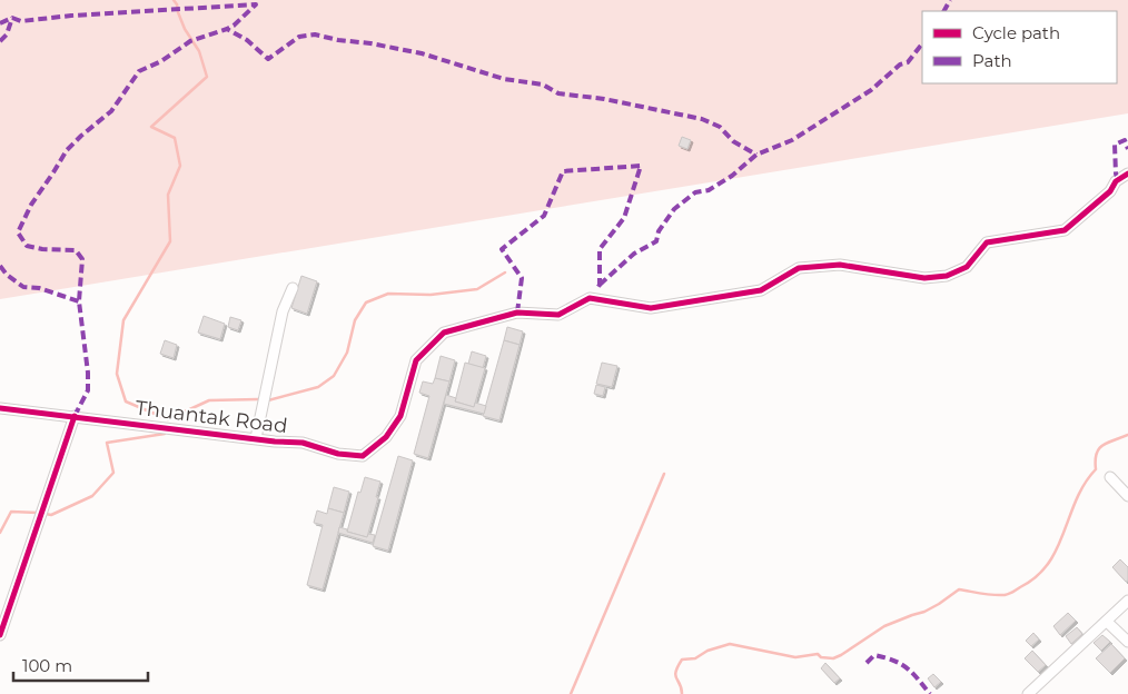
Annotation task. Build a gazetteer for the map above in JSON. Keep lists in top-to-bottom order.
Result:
{
  "streets": {
    "street": ["Thuantak Road"]
  },
  "legend": ["Cycle path", "Path"],
  "scale_bar": "100 m"
}
